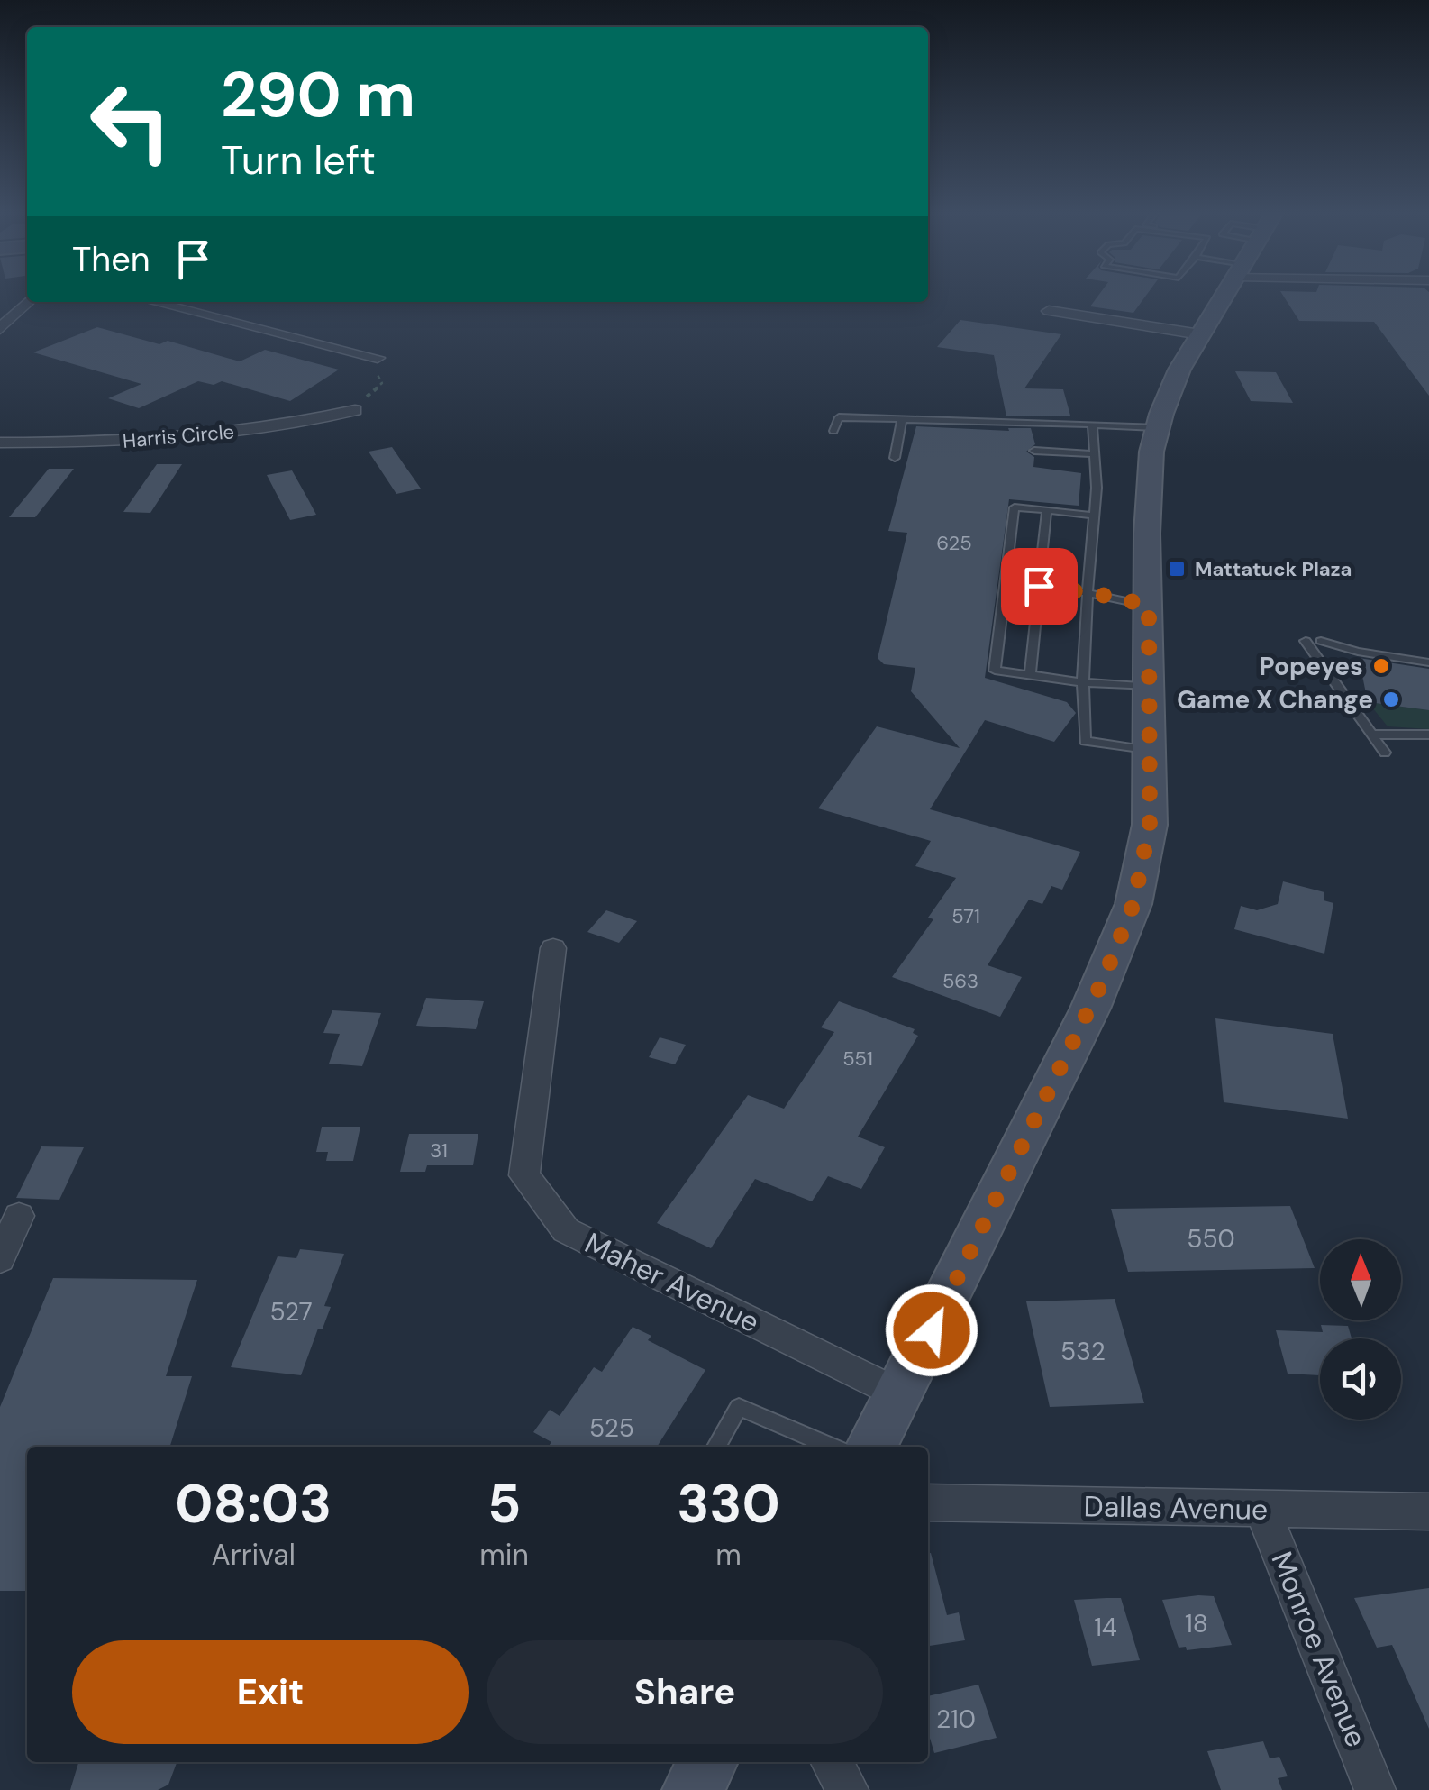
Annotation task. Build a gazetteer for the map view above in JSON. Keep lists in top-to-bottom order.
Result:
{
  "streets": {
    "street": [
      "Harris Circle",
      "Maher Avenue",
      "Dallas Avenue",
      "Monroe Avenue"
    ]
  },
  "crossings": [
    ["Dallas Avenue", "Monroe Avenue"]
  ],
  "places": {
    "transit": ["Mattatuck Plaza"],
    "other": ["Popeyes", "Game X Change"]
  },
  "house_numbers": [
    "625",
    "571",
    "563",
    "551",
    "31",
    "550",
    "527",
    "532",
    "525",
    "18",
    "14",
    "210"
  ],
  "north": "top",
  "page": {
    "turn": ["290 m", "Turn left"],
    "then": "Then",
    "eta": [
      "08:03",
      "Arrival",
      "5",
      "min",
      "330",
      "m"
    ],
    "buttons": ["Exit", "Share"]
  }
}
